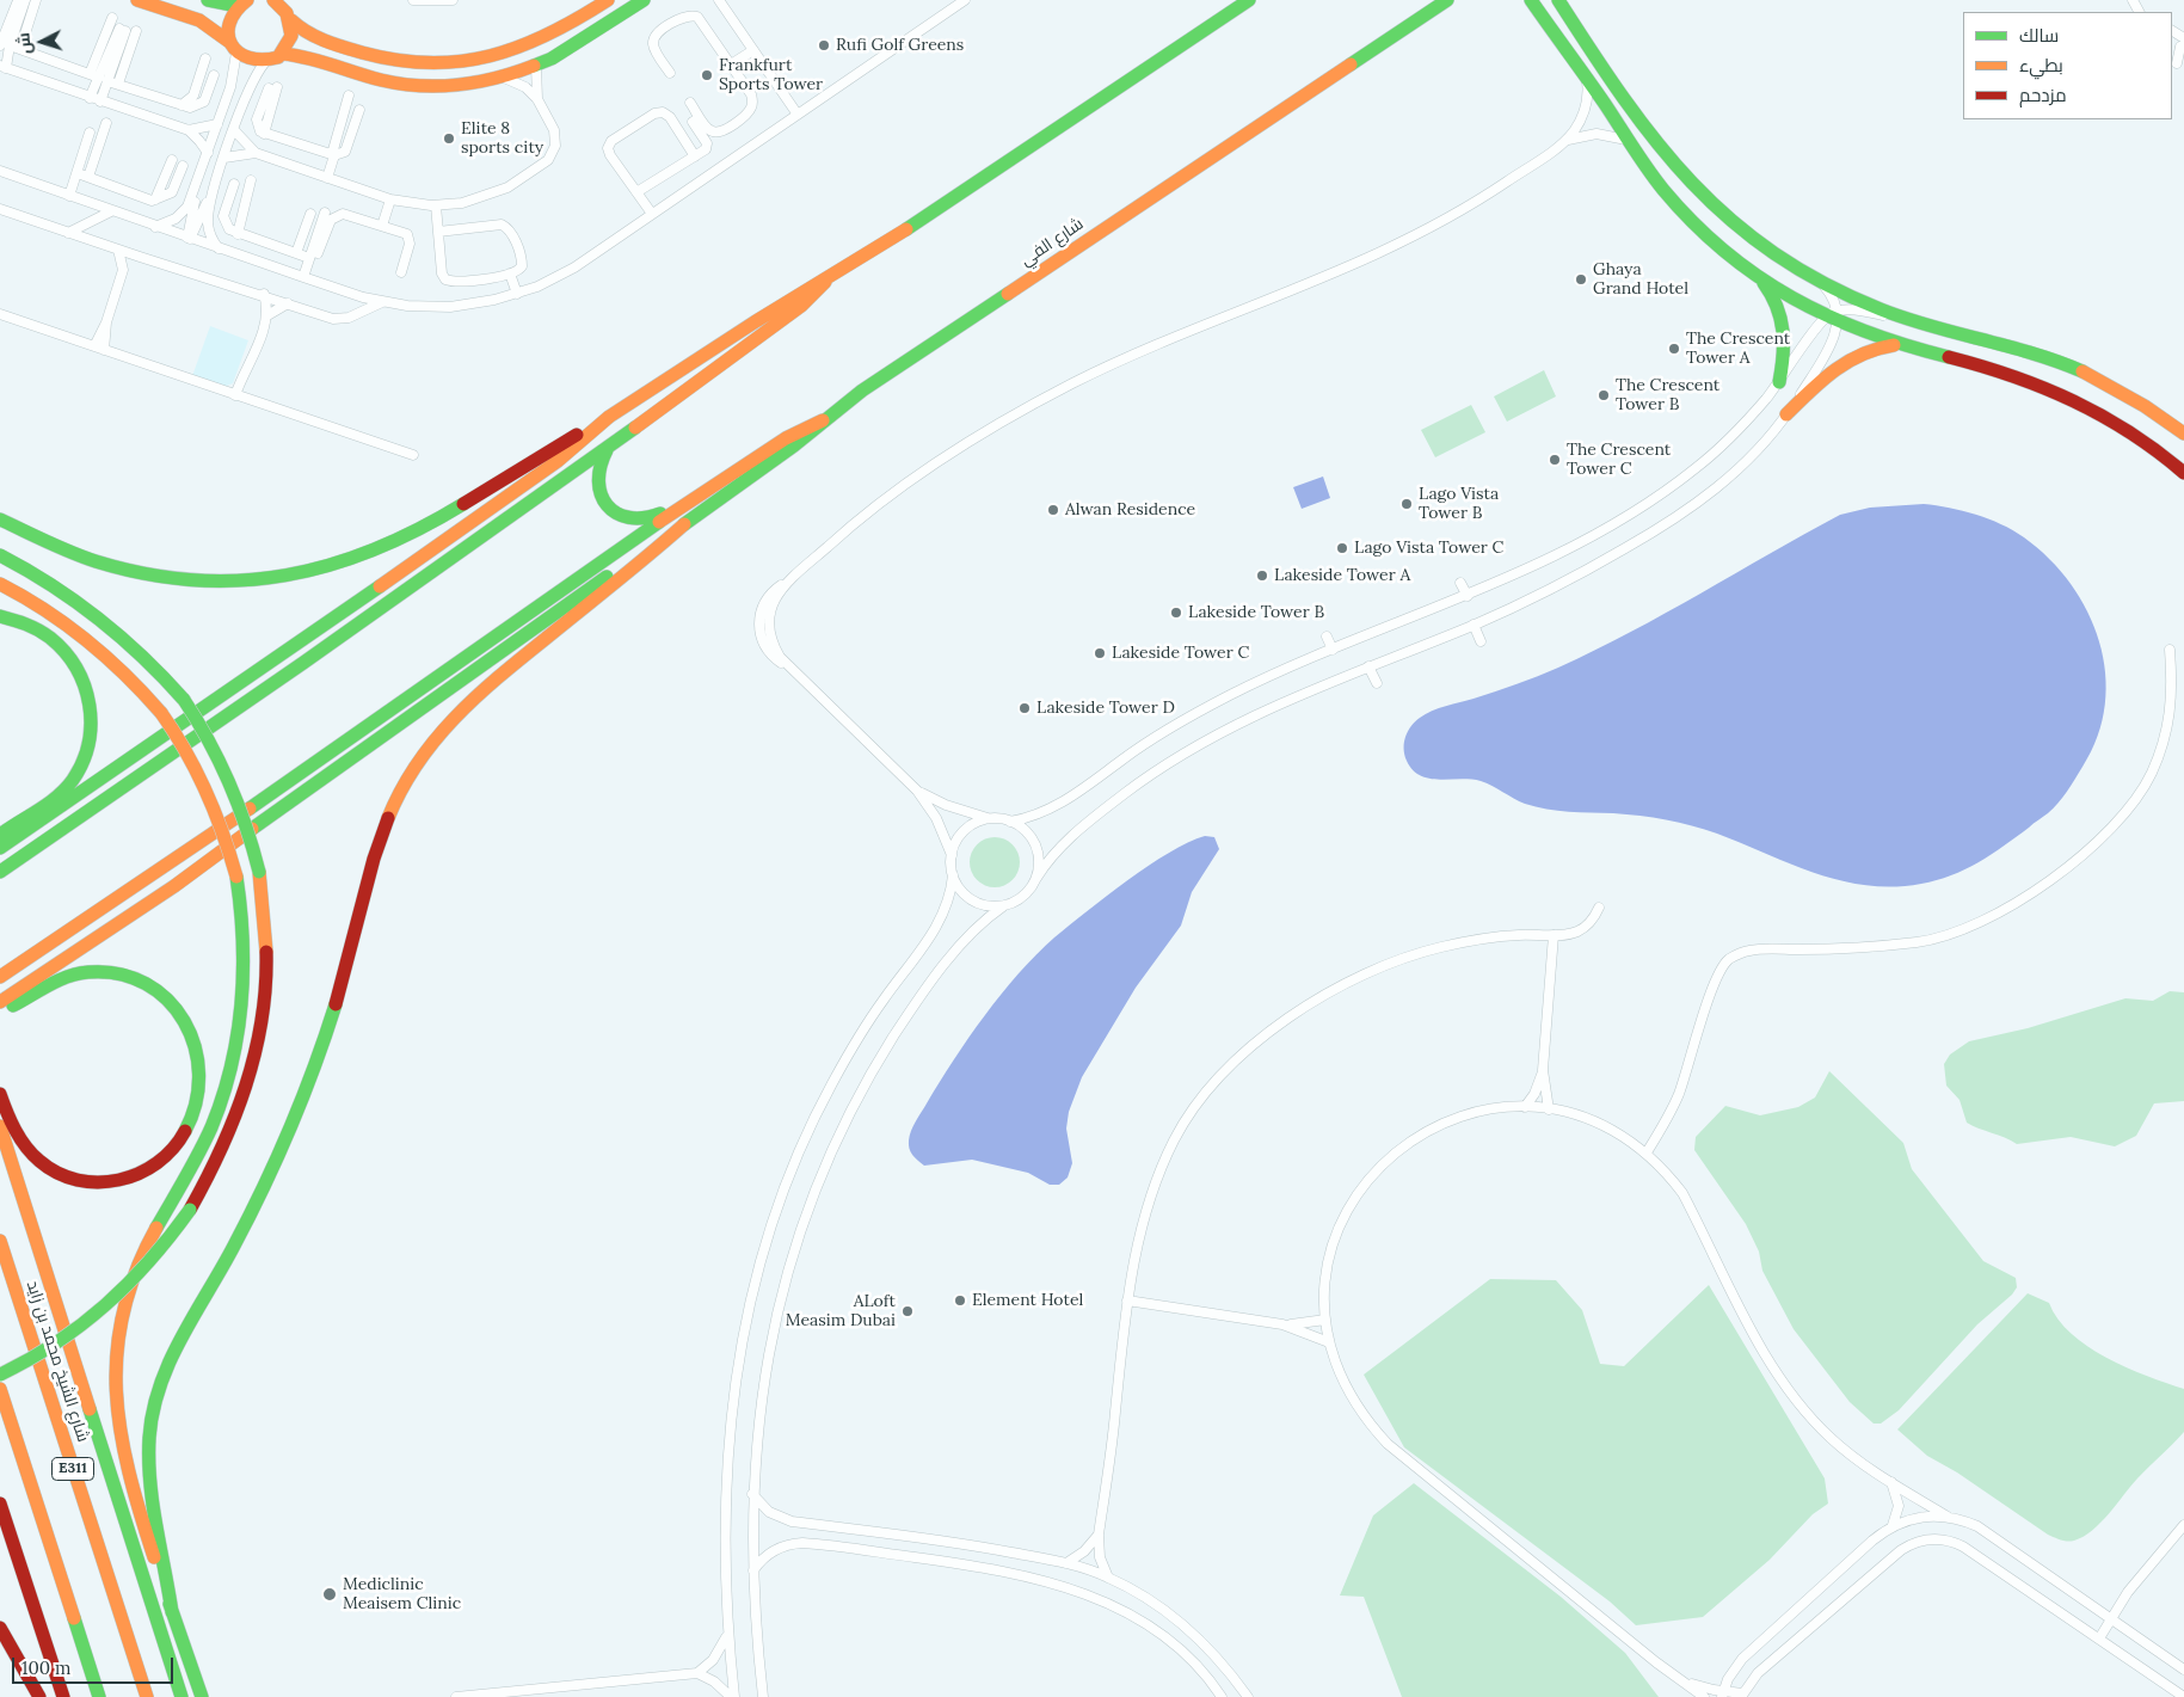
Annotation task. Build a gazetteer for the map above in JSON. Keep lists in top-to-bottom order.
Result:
{
  "streets": {
    "main road": ["شارع الفي", "شارع الشيخ محمد بن زايد", "E311"]
  },
  "places": [
    "Rufi Golf Greens",
    "Frankfurt Sports Tower",
    "Elite 8 sports city",
    "Ghaya Grand Hotel",
    "The Crescent Tower A",
    "The Crescent Tower B",
    "The Crescent Tower C",
    "Lago Vista Tower B",
    "Alwan Residence",
    "Lago Vista Tower C",
    "Lakeside Tower A",
    "Lakeside Tower B",
    "Lakeside Tower C",
    "Lakeside Tower D",
    "Element Hotel",
    "ALoft Measim Dubai",
    "Mediclinic Meaisem Clinic"
  ],
  "legend": ["سالك", "بطيء", "مزدحم"],
  "scale_bar": "100 m",
  "north": "left"
}
